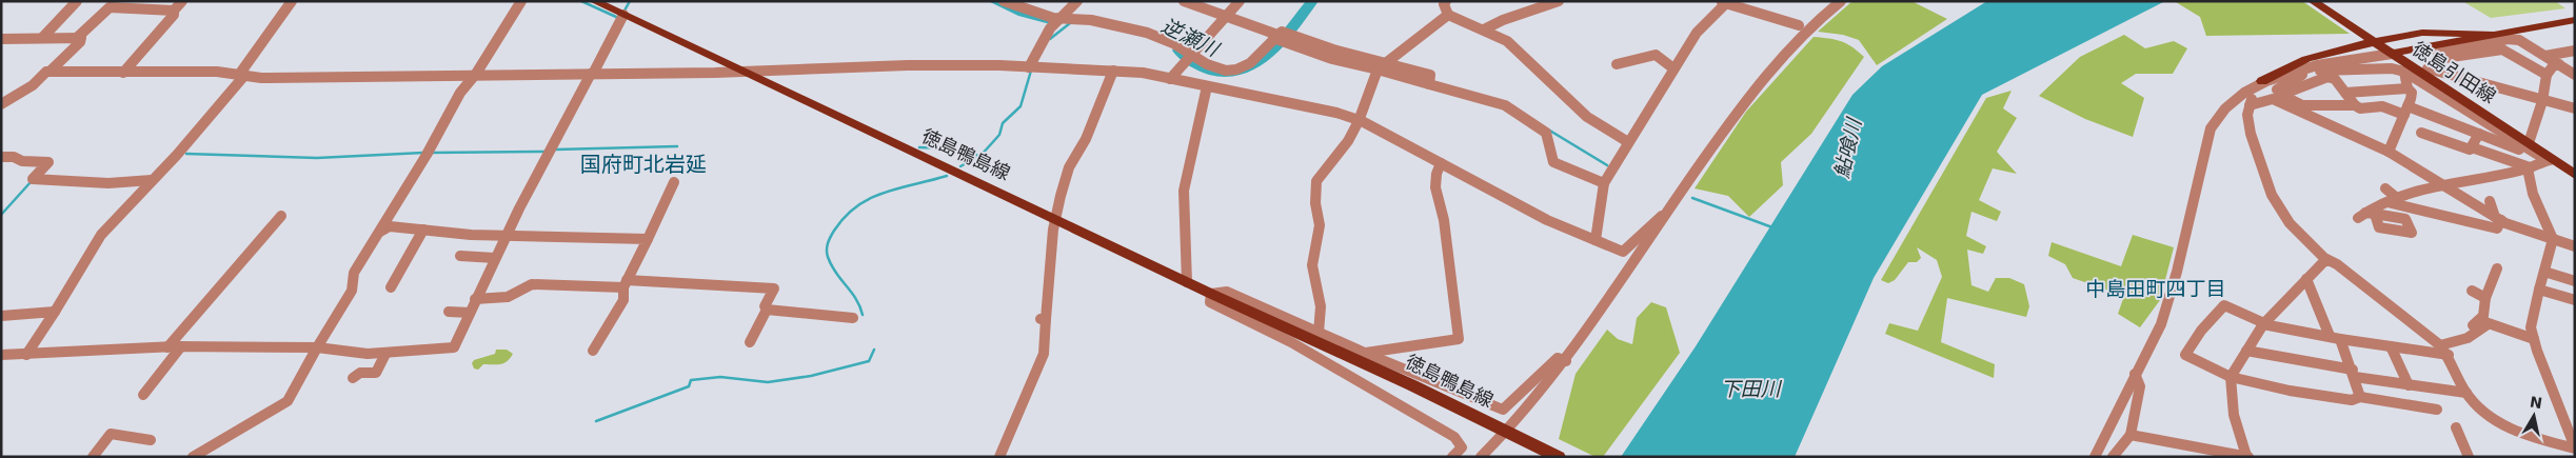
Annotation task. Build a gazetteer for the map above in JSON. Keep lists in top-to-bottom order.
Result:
{
  "streets": {
    "main road": ["徳島引田線", "徳島鴨島線"]
  },
  "districts": ["国府町北岩延", "中島田町四丁目"],
  "water": ["逆瀬川", "鮎喰川", "下田川"],
  "north": "top"
}
